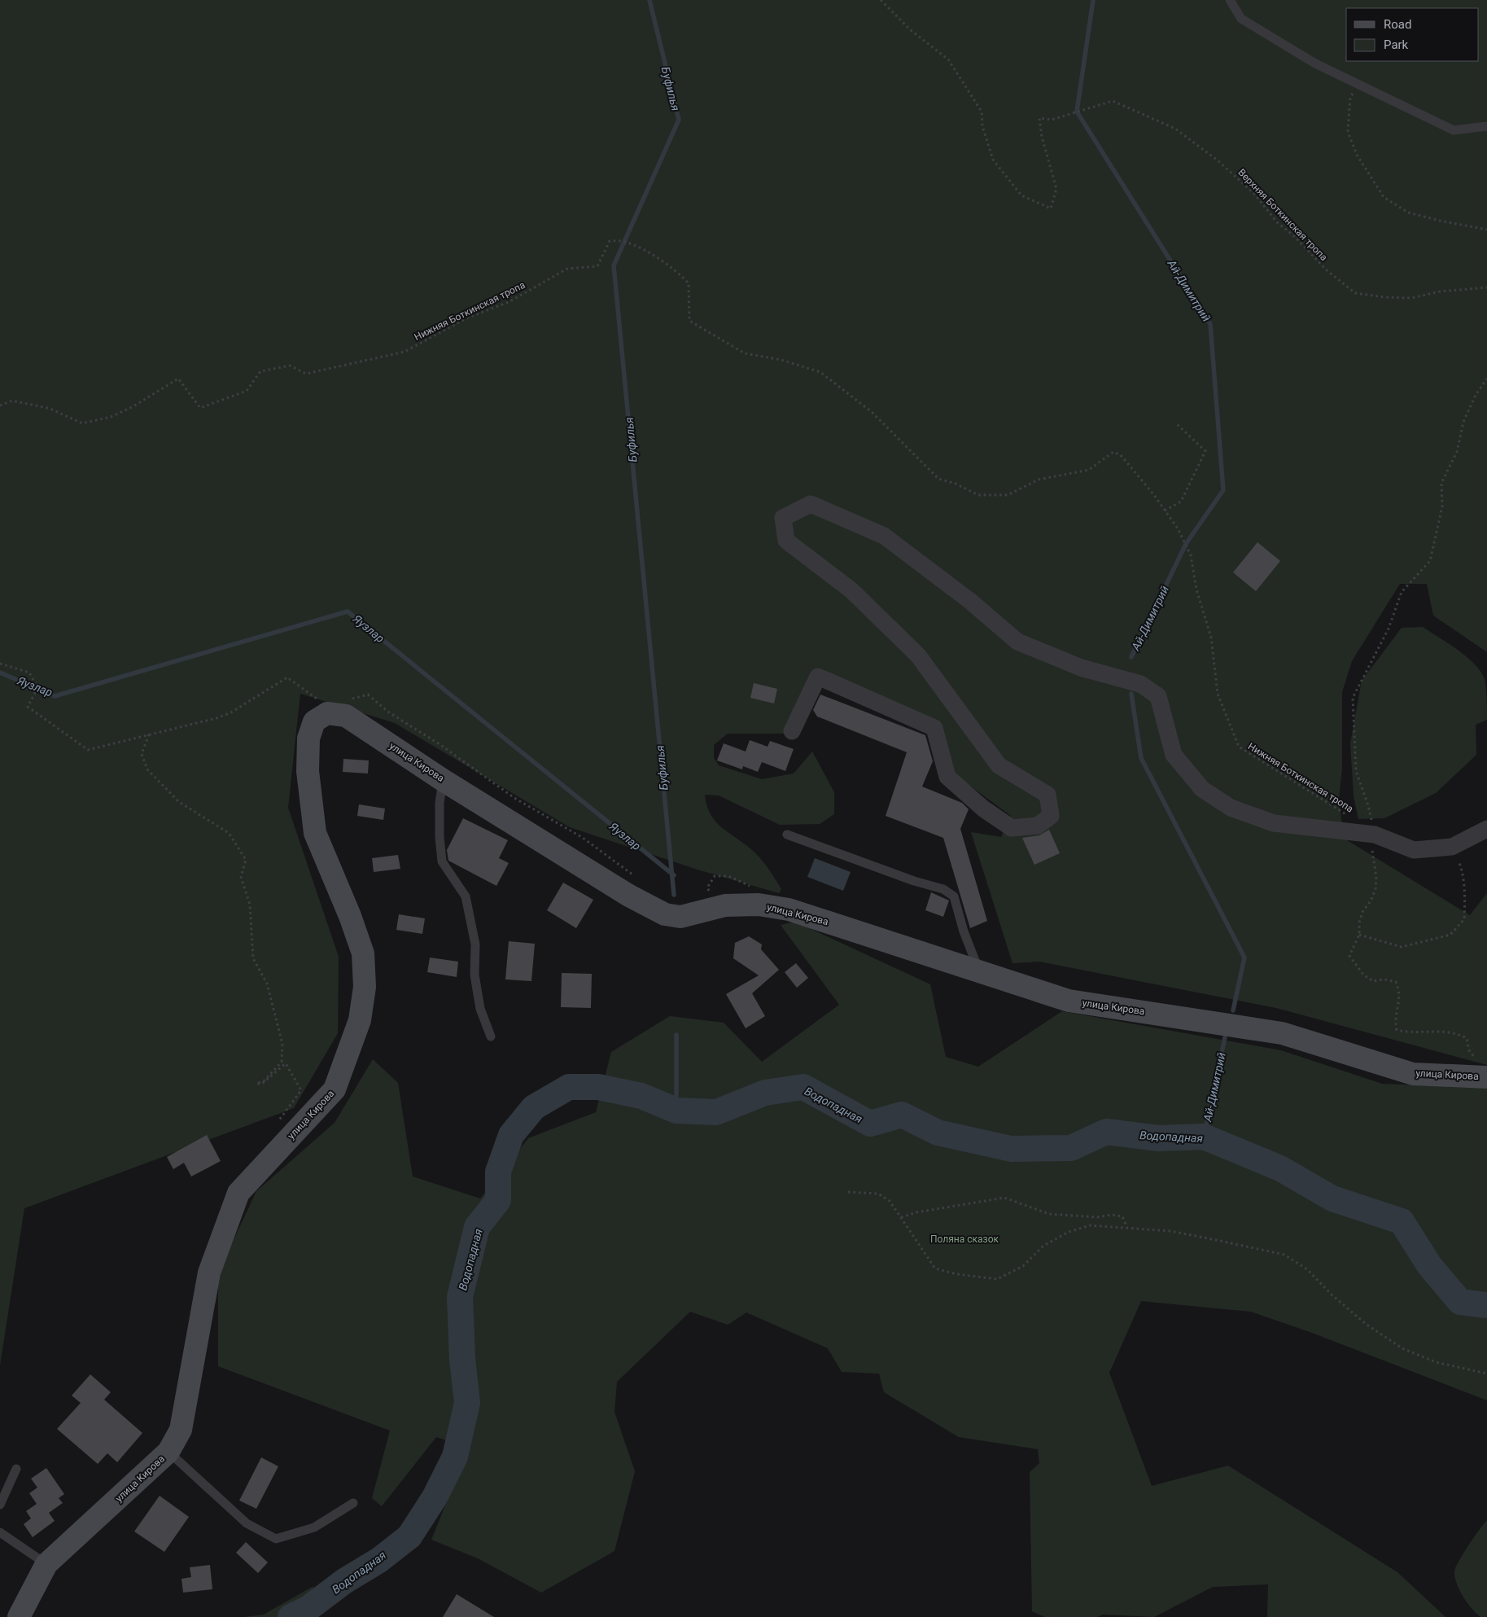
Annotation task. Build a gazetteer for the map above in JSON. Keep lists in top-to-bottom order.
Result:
{
  "streets": {
    "street": ["улица Кирова"],
    "path": ["Верхняя Боткинская тропа", "Нижняя Боткинская тропа"]
  },
  "water": [
    "Буфилья",
    "Ай-Димитрий",
    "Яузлар",
    "Водопадная"
  ],
  "parks": ["Поляна сказок"],
  "legend": ["Road", "Park"]
}
